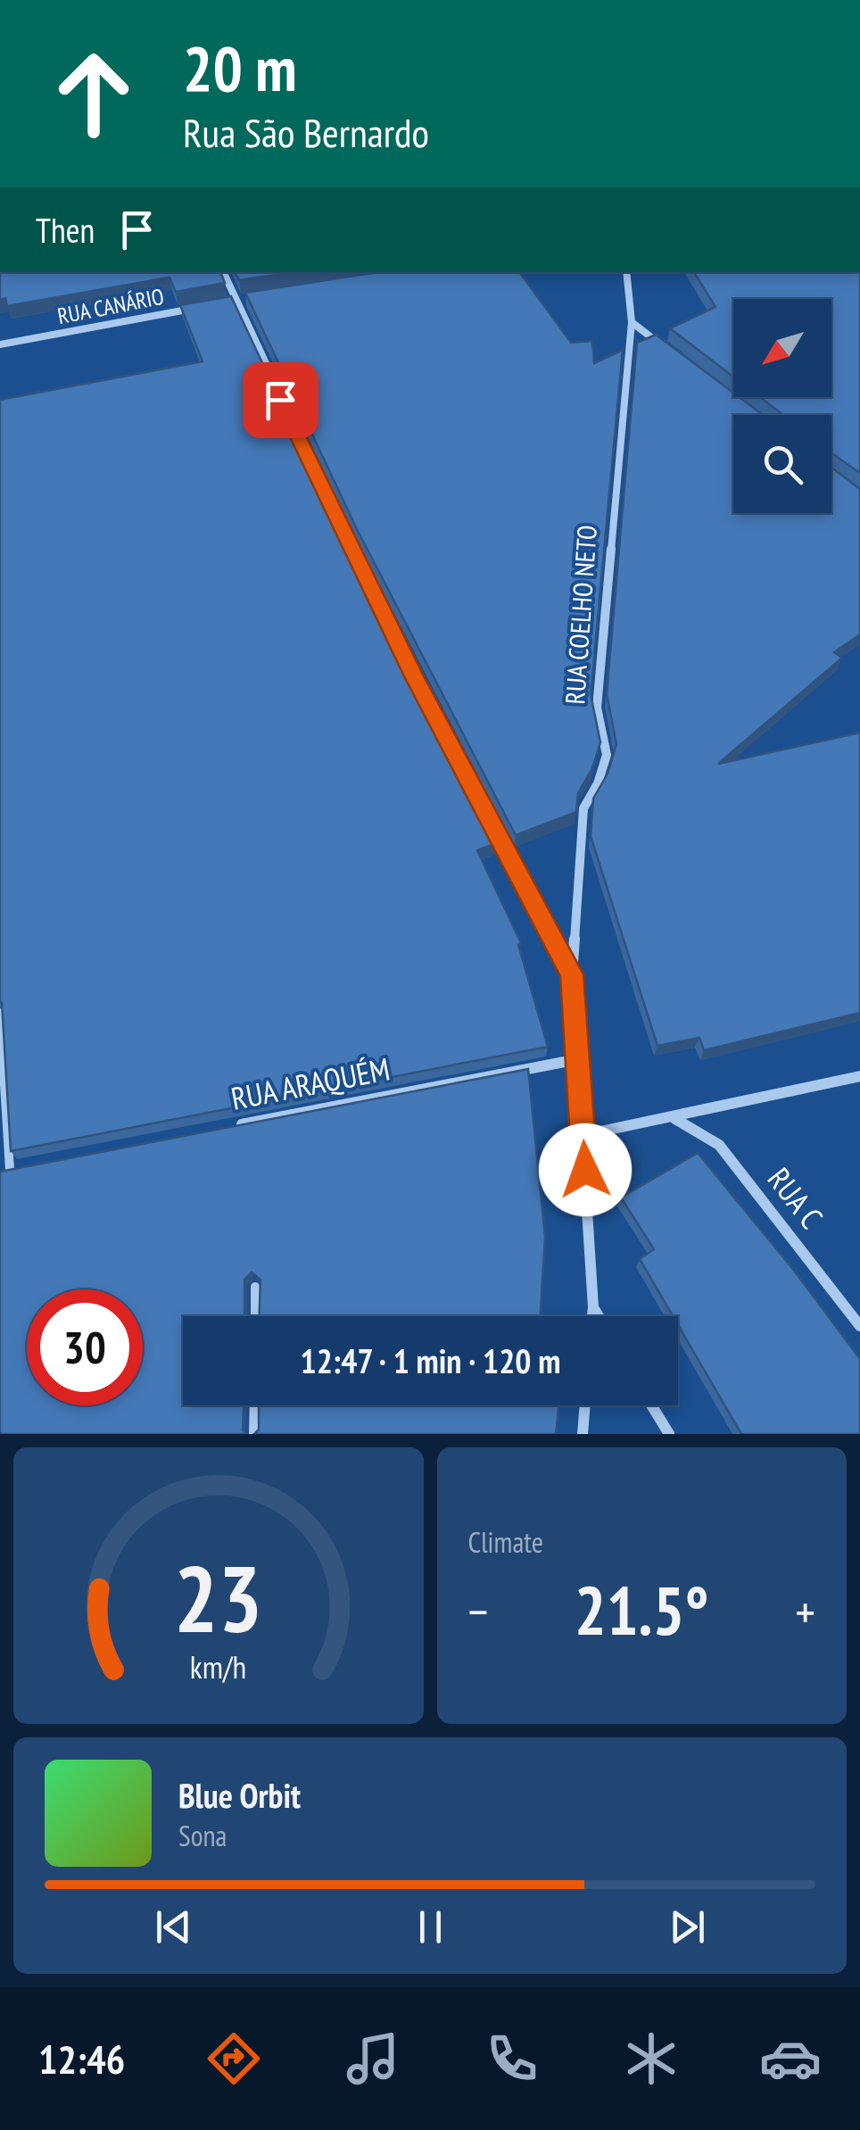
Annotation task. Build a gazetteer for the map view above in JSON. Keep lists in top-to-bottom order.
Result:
{
  "streets": {
    "street": [
      "RUA CANÁRIO",
      "RUA COELHO NETO",
      "RUA ARAQUÉM",
      "RUA C"
    ]
  },
  "crossings": [
    ["RUA COELHO NETO", "RUA ARAQUÉM"]
  ],
  "north": "bottom left",
  "page": {
    "turn": ["20 m", "Rua São Bernardo"],
    "then": "Then",
    "limit": "30",
    "trip": "12:47 · 1 min · 120 m",
    "tile": "Climate",
    "heat": ["−", "21.5°", "+"],
    "song": ["Blue Orbit", "Sona"],
    "tabs": "12:46",
    "gauge": ["23", "km/h"]
  }
}
